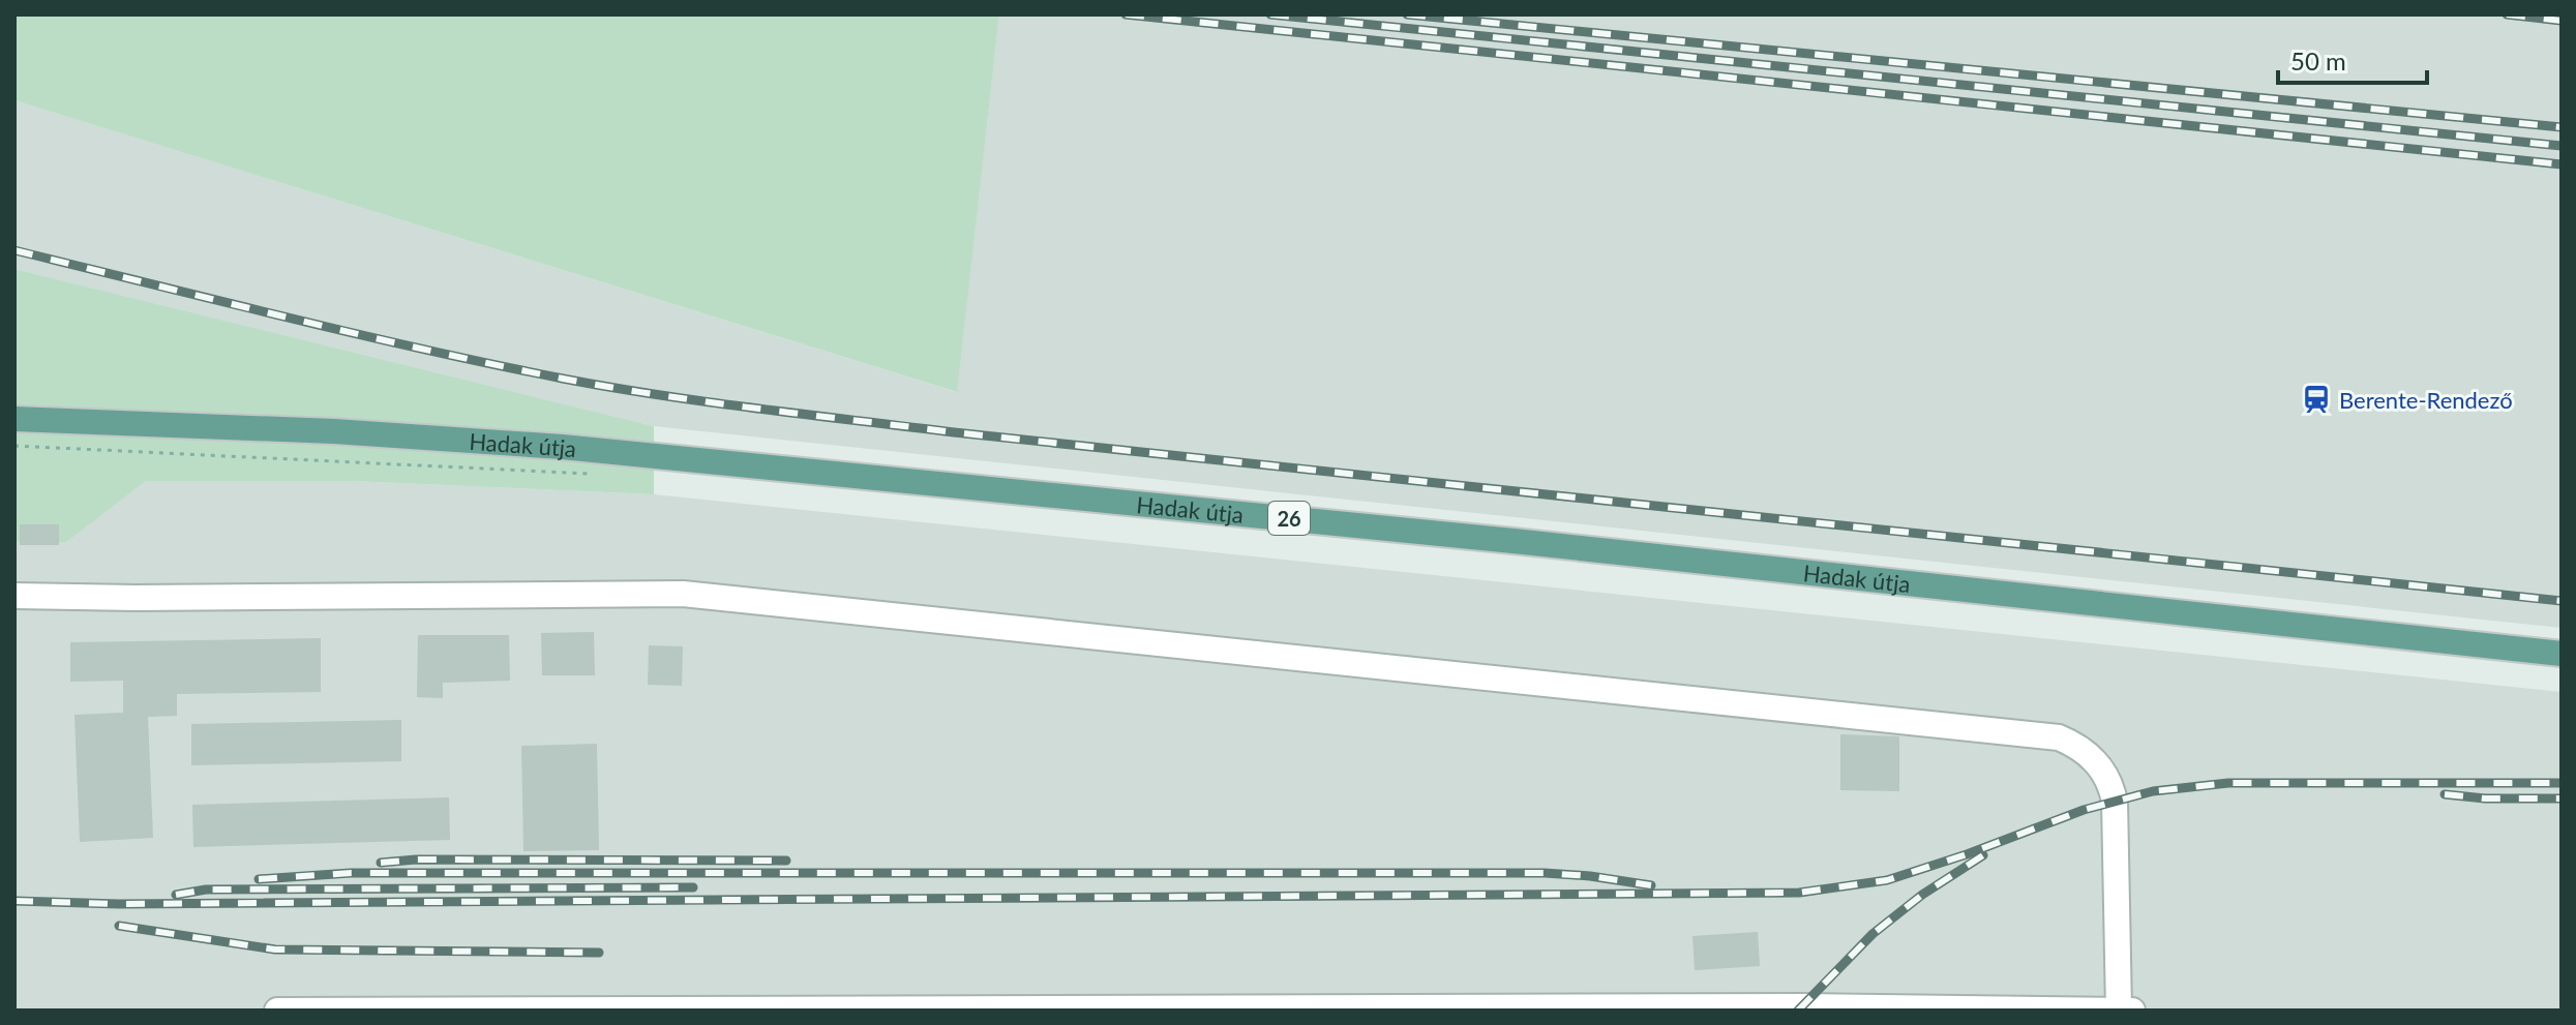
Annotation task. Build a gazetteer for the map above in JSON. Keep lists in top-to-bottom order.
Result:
{
  "streets": {
    "main road": ["Hadak útja", "26"]
  },
  "places": {
    "station": ["Berente-Rendező"]
  },
  "scale_bar": "50 m"
}
